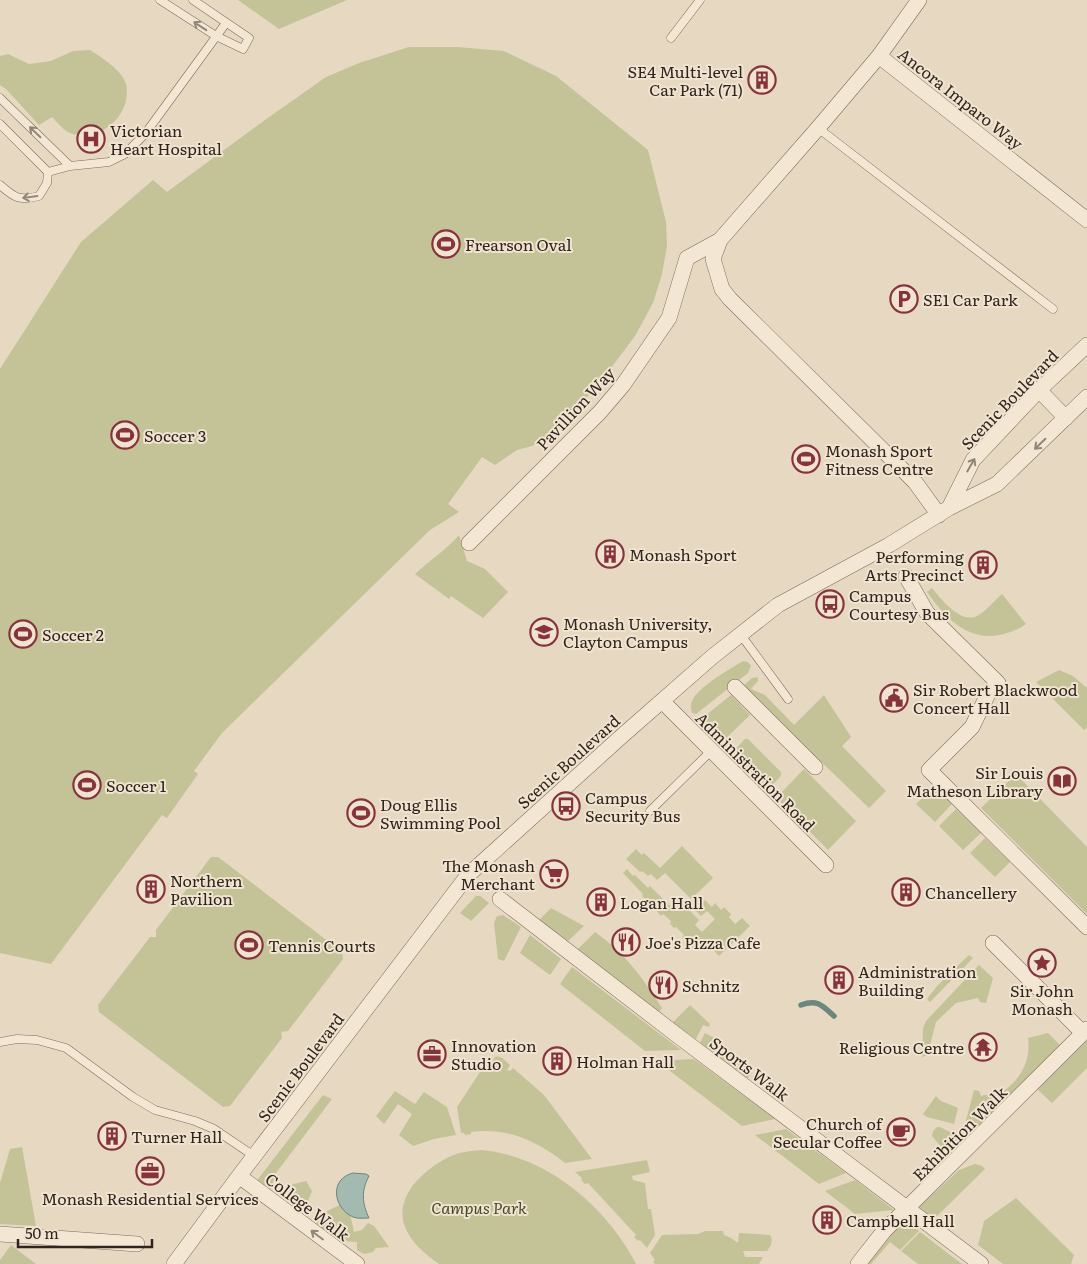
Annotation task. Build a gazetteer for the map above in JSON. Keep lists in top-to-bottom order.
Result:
{
  "streets": {
    "street": [
      "Ancora Imparo Way",
      "Scenic Boulevard",
      "Pavillion Way",
      "Administration Road",
      "Sports Walk",
      "Exhibition Walk",
      "College Walk"
    ]
  },
  "crossings": [
    ["Ancora Imparo Way", "Pavillion Way"],
    ["Scenic Boulevard", "Administration Road"],
    ["Scenic Boulevard", "College Walk"],
    ["Sports Walk", "Exhibition Walk"]
  ],
  "one_way": ["College Walk"],
  "parks": ["Campus Park"],
  "places": {
    "building": [
      "SE4 Multi-level Car Park (71)",
      "Monash Sport",
      "Performing Arts Precinct",
      "Northern Pavilion",
      "Chancellery",
      "Logan Hall",
      "Administration Building",
      "Holman Hall",
      "Turner Hall",
      "Campbell Hall"
    ],
    "hospital": ["Victorian Heart Hospital"],
    "sports": [
      "Frearson Oval",
      "Soccer 3",
      "Monash Sport Fitness Centre",
      "Soccer 2",
      "Soccer 1",
      "Doug Ellis Swimming Pool",
      "Tennis Courts"
    ],
    "parking": ["SE1 Car Park"],
    "bus stop": ["Campus Courtesy Bus", "Campus Security Bus"],
    "school or university": ["Monash University, Clayton Campus"],
    "public building": ["Sir Robert Blackwood Concert Hall"],
    "library": ["Sir Louis Matheson Library"],
    "supermarket": ["The Monash Merchant"],
    "restaurant": ["Joe's Pizza Cafe", "Schnitz"],
    "place": ["Sir John Monash"],
    "temple": ["Religious Centre"],
    "office": ["Innovation Studio", "Monash Residential Services"],
    "cafe": ["Church of Secular Coffee"]
  },
  "scale_bar": "50 m"
}
